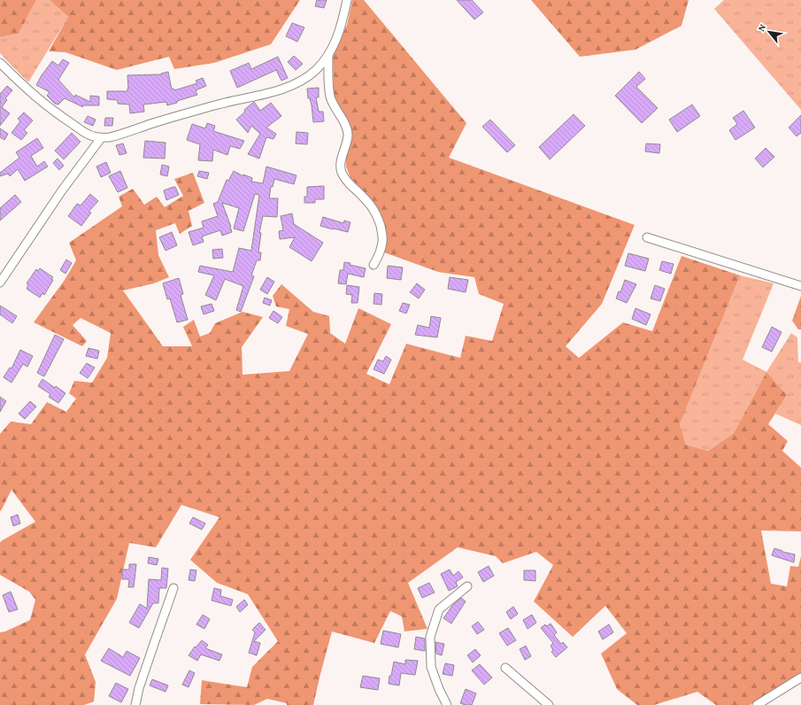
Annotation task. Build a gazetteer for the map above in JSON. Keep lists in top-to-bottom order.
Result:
{
  "north": "top left"
}
